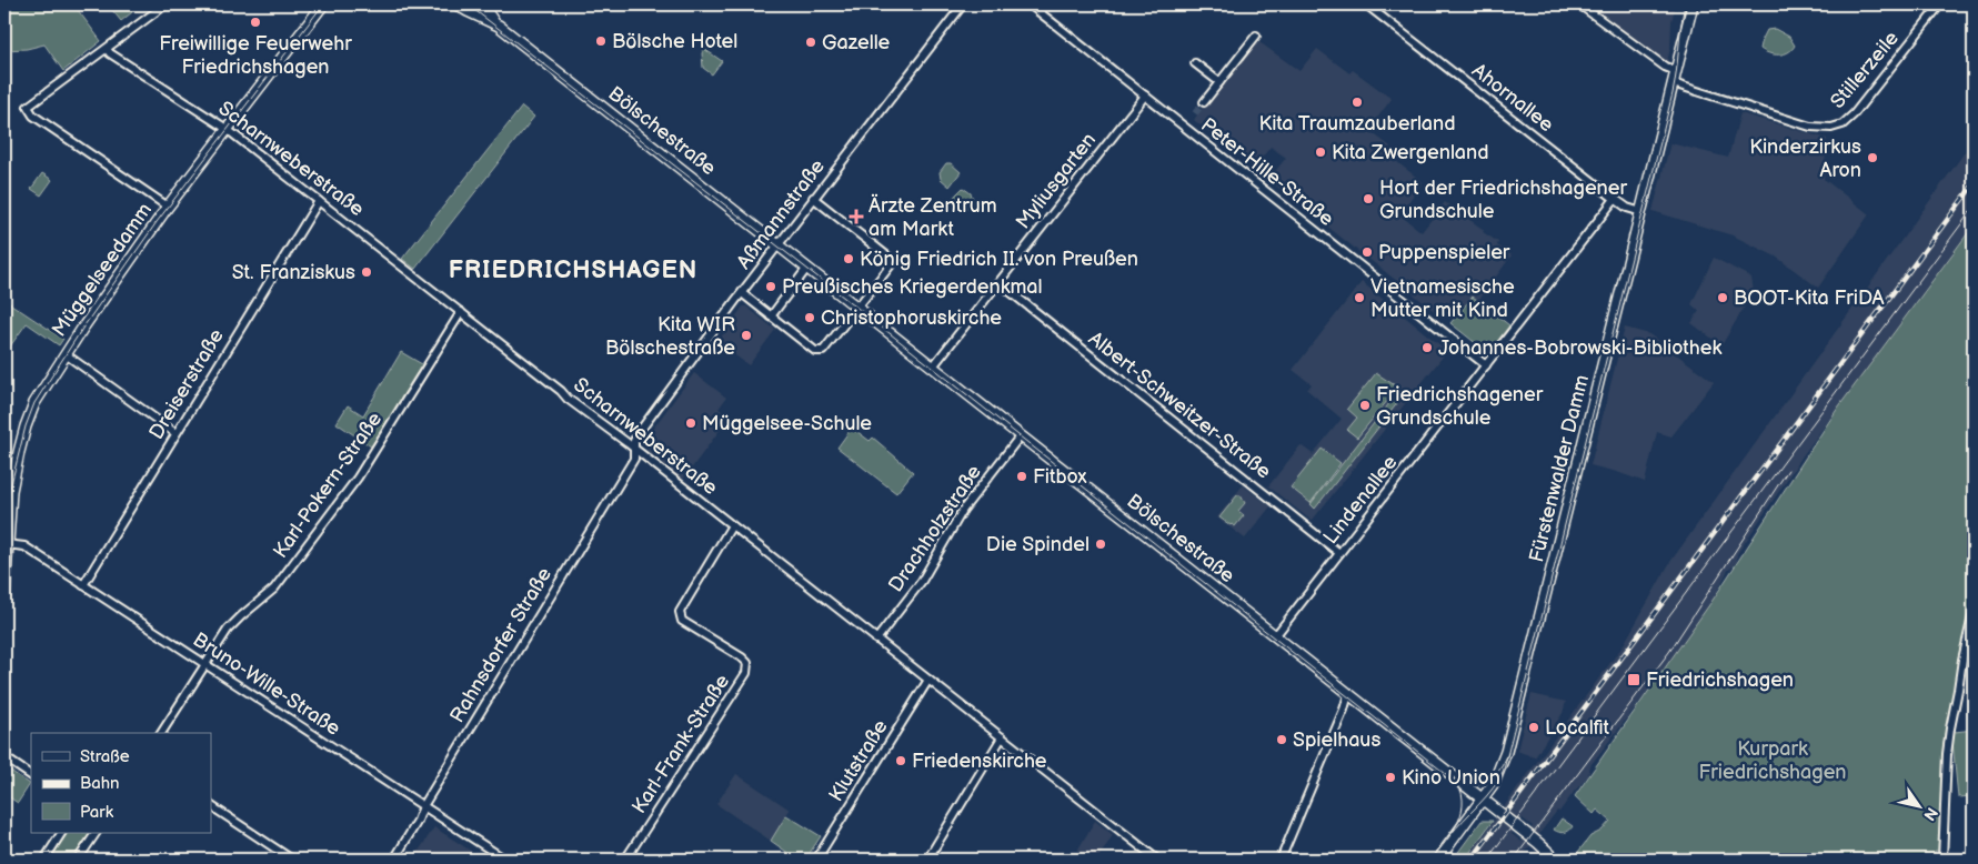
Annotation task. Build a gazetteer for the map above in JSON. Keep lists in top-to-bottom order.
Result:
{
  "streets": {
    "main road": ["Bölschestraße", "Müggelseedamm", "Fürstenwalder Damm"],
    "street": [
      "Stillerzeile",
      "Ahornallee",
      "Scharnweberstraße",
      "Peter-Hille-Straße",
      "Myliusgarten",
      "Aßmannstraße",
      "Dreiserstraße",
      "Albert-Schweitzer-Straße",
      "Karl-Pokern-Straße",
      "Lindenallee",
      "Drachholzstraße",
      "Rahnsdorfer Straße",
      "Bruno-Wille-Straße",
      "Karl-Frank-Straße",
      "Klutstraße"
    ]
  },
  "crossings": [
    ["Stillerzeile", "Fürstenwalder Damm"],
    ["Ahornallee", "Fürstenwalder Damm"],
    ["Ahornallee", "Lindenallee"],
    ["Bölschestraße", "Myliusgarten"],
    ["Bölschestraße", "Aßmannstraße"],
    ["Bölschestraße", "Fürstenwalder Damm"],
    ["Bölschestraße", "Lindenallee"],
    ["Bölschestraße", "Drachholzstraße"],
    ["Scharnweberstraße", "Aßmannstraße"],
    ["Scharnweberstraße", "Müggelseedamm"],
    ["Scharnweberstraße", "Dreiserstraße"],
    ["Scharnweberstraße", "Karl-Pokern-Straße"],
    ["Scharnweberstraße", "Drachholzstraße"],
    ["Scharnweberstraße", "Rahnsdorfer Straße"],
    ["Scharnweberstraße", "Karl-Frank-Straße"],
    ["Scharnweberstraße", "Klutstraße"],
    ["Peter-Hille-Straße", "Myliusgarten"],
    ["Peter-Hille-Straße", "Lindenallee"],
    ["Myliusgarten", "Albert-Schweitzer-Straße"],
    ["Aßmannstraße", "Rahnsdorfer Straße"],
    ["Müggelseedamm", "Bruno-Wille-Straße"],
    ["Dreiserstraße", "Bruno-Wille-Straße"],
    ["Albert-Schweitzer-Straße", "Lindenallee"],
    ["Karl-Pokern-Straße", "Bruno-Wille-Straße"],
    ["Rahnsdorfer Straße", "Bruno-Wille-Straße"]
  ],
  "districts": ["FRIEDRICHSHAGEN"],
  "parks": ["Kurpark Friedrichshagen"],
  "places": {
    "other": [
      "Freiwillige Feuerwehr Friedrichshagen",
      "Bölsche Hotel",
      "Gazelle",
      "Kita Traumzauberland",
      "Kita Zwergenland",
      "Kinderzirkus Aron",
      "Hort der Friedrichshagener Grundschule",
      "Puppenspieler",
      "König Friedrich II. von Preußen",
      "St. Franziskus",
      "Preußisches Kriegerdenkmal",
      "Vietnamesische Mutter mit Kind",
      "BOOT-Kita FriDA",
      "Christophoruskirche",
      "Kita WIR Bölschestraße",
      "Johannes-Bobrowski-Bibliothek",
      "Friedrichshagener Grundschule",
      "Müggelsee-Schule",
      "Fitbox",
      "Die Spindel",
      "Localfit",
      "Spielhaus",
      "Friedenskirche",
      "Kino Union"
    ],
    "health": ["Ärzte Zentrum am Markt"],
    "transit": ["Friedrichshagen"]
  },
  "legend": ["Straße", "Bahn", "Park"],
  "north": "bottom right"
}
